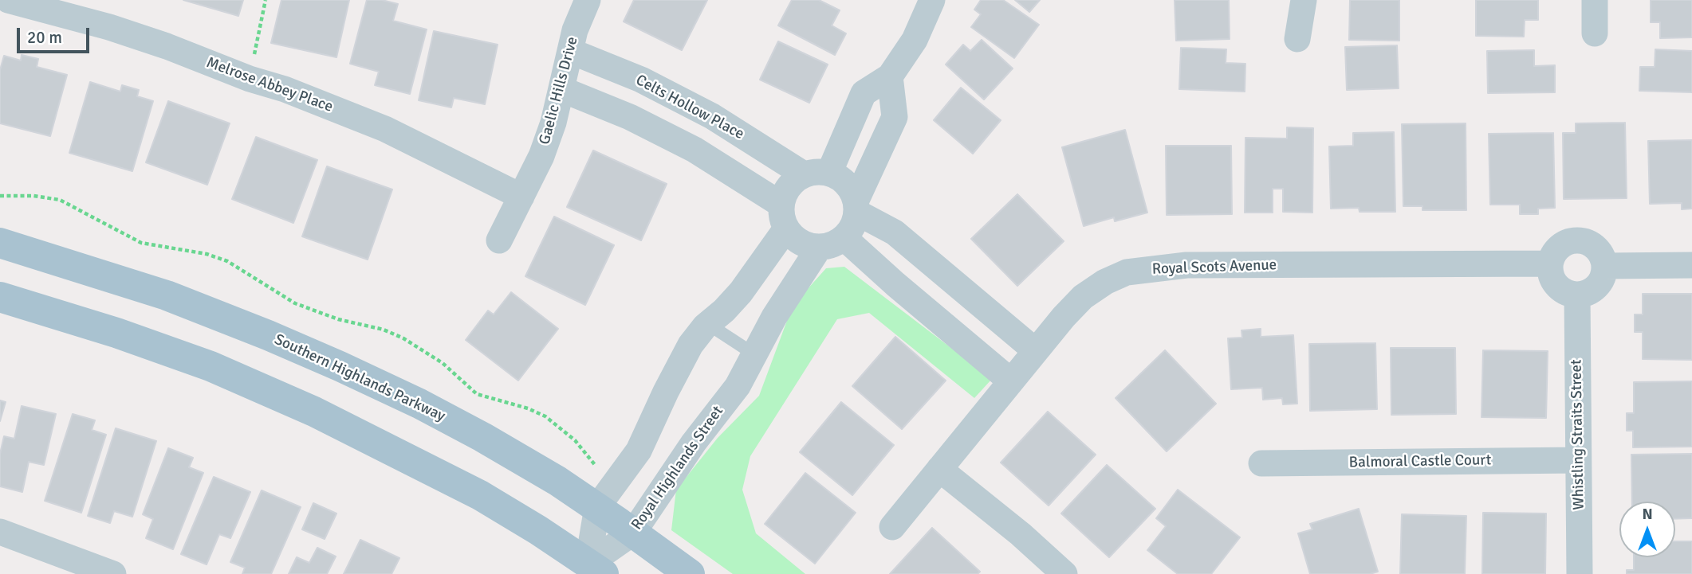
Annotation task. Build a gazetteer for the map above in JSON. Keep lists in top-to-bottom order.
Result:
{
  "streets": {
    "main road": ["Southern Highlands Parkway"],
    "street": [
      "Melrose Abbey Place",
      "Gaelic Hills Drive",
      "Celts Hollow Place",
      "Royal Scots Avenue",
      "Whistling Straits Street",
      "Balmoral Castle Court",
      "Royal Highlands Street"
    ]
  },
  "crossings": [
    ["Melrose Abbey Place", "Gaelic Hills Drive"],
    ["Gaelic Hills Drive", "Celts Hollow Place"],
    ["Celts Hollow Place", "Royal Highlands Street"],
    ["Royal Scots Avenue", "Whistling Straits Street"],
    ["Southern Highlands Parkway", "Royal Highlands Street"],
    ["Whistling Straits Street", "Balmoral Castle Court"]
  ],
  "scale_bar": "20 m",
  "north": "top"
}
